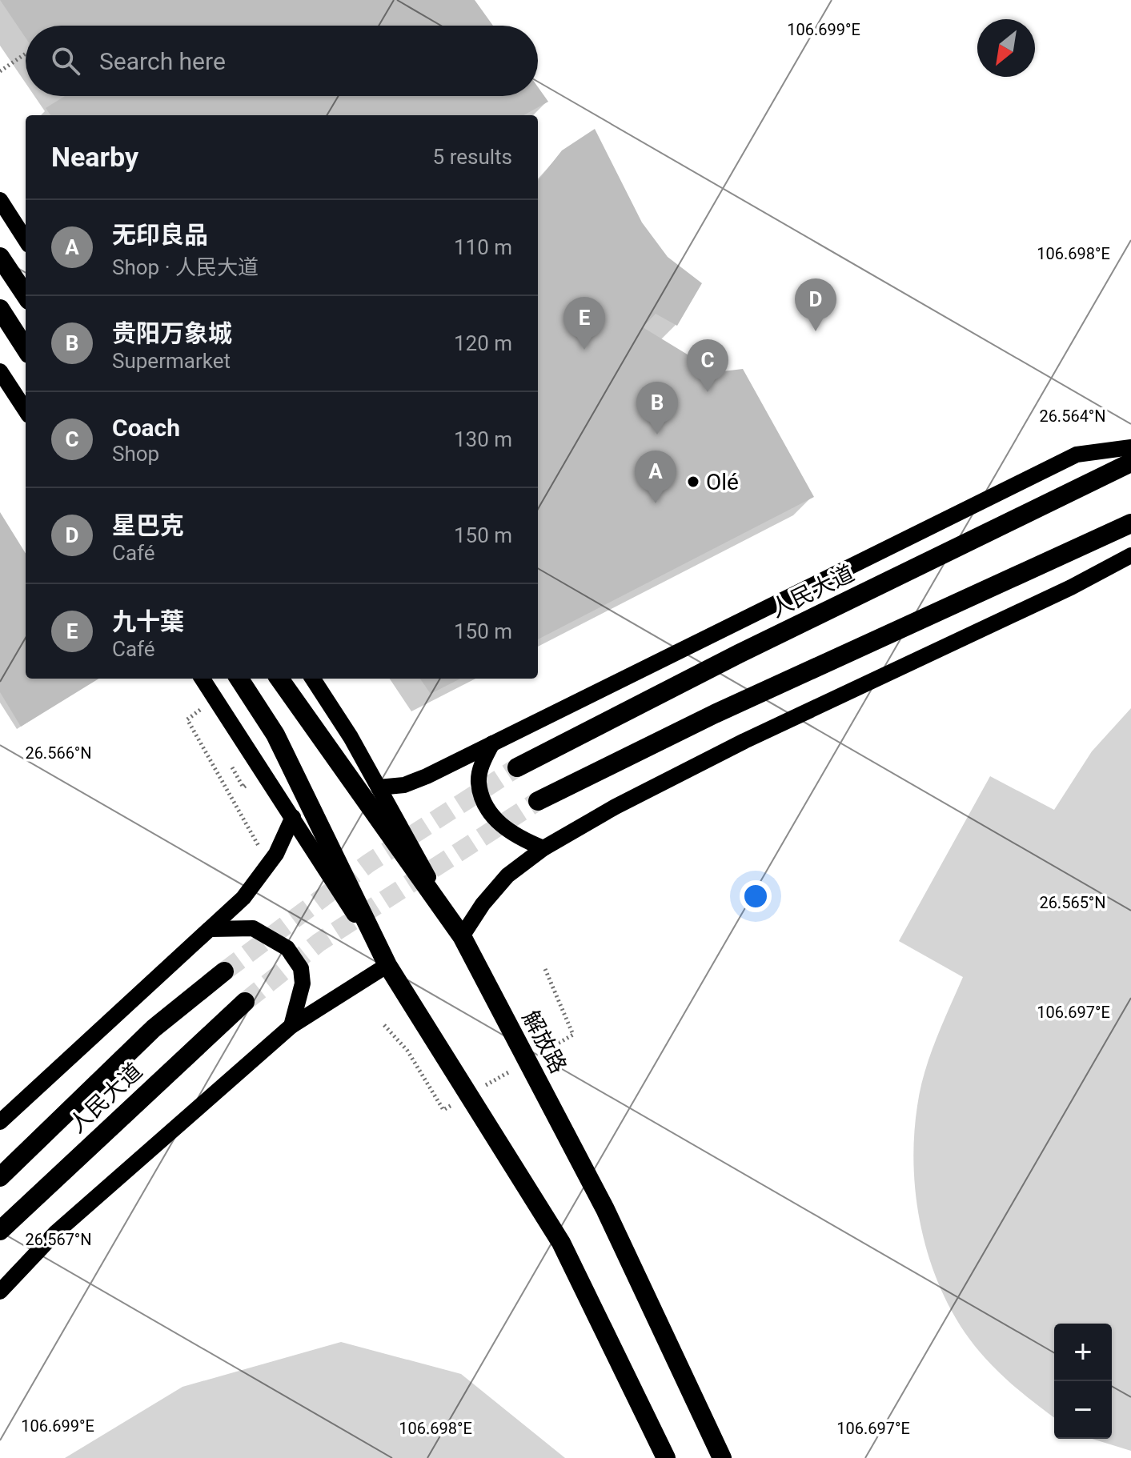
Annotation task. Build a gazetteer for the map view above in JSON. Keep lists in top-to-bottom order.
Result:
{
  "streets": {
    "highway": ["人民大道", "解放路"]
  },
  "places": ["Olé"],
  "north": "bottom left",
  "page": {
    "search": "Search here",
    "heading": ["Nearby", "5 results"],
    "list": [
      {
        "mark": "A",
        "name": "无印良品",
        "note": "Shop · 人民大道",
        "value": "110 m"
      },
      {
        "mark": "B",
        "name": "贵阳万象城",
        "note": "Supermarket",
        "value": "120 m"
      },
      {
        "mark": "C",
        "name": "Coach",
        "note": "Shop",
        "value": "130 m"
      },
      {
        "mark": "D",
        "name": "星巴克",
        "note": "Café",
        "value": "150 m"
      },
      {
        "mark": "E",
        "name": "九十葉",
        "note": "Café",
        "value": "150 m"
      }
    ],
    "pins": [
      "D",
      "E",
      "C",
      "B",
      "A"
    ],
    "map_buttons": ["+", "−"]
  },
  "coordinates": [
    "106.699°E",
    "106.698°E",
    "26.564°N",
    "26.566°N",
    "26.565°N",
    "106.697°E",
    "26.567°N"
  ]
}
